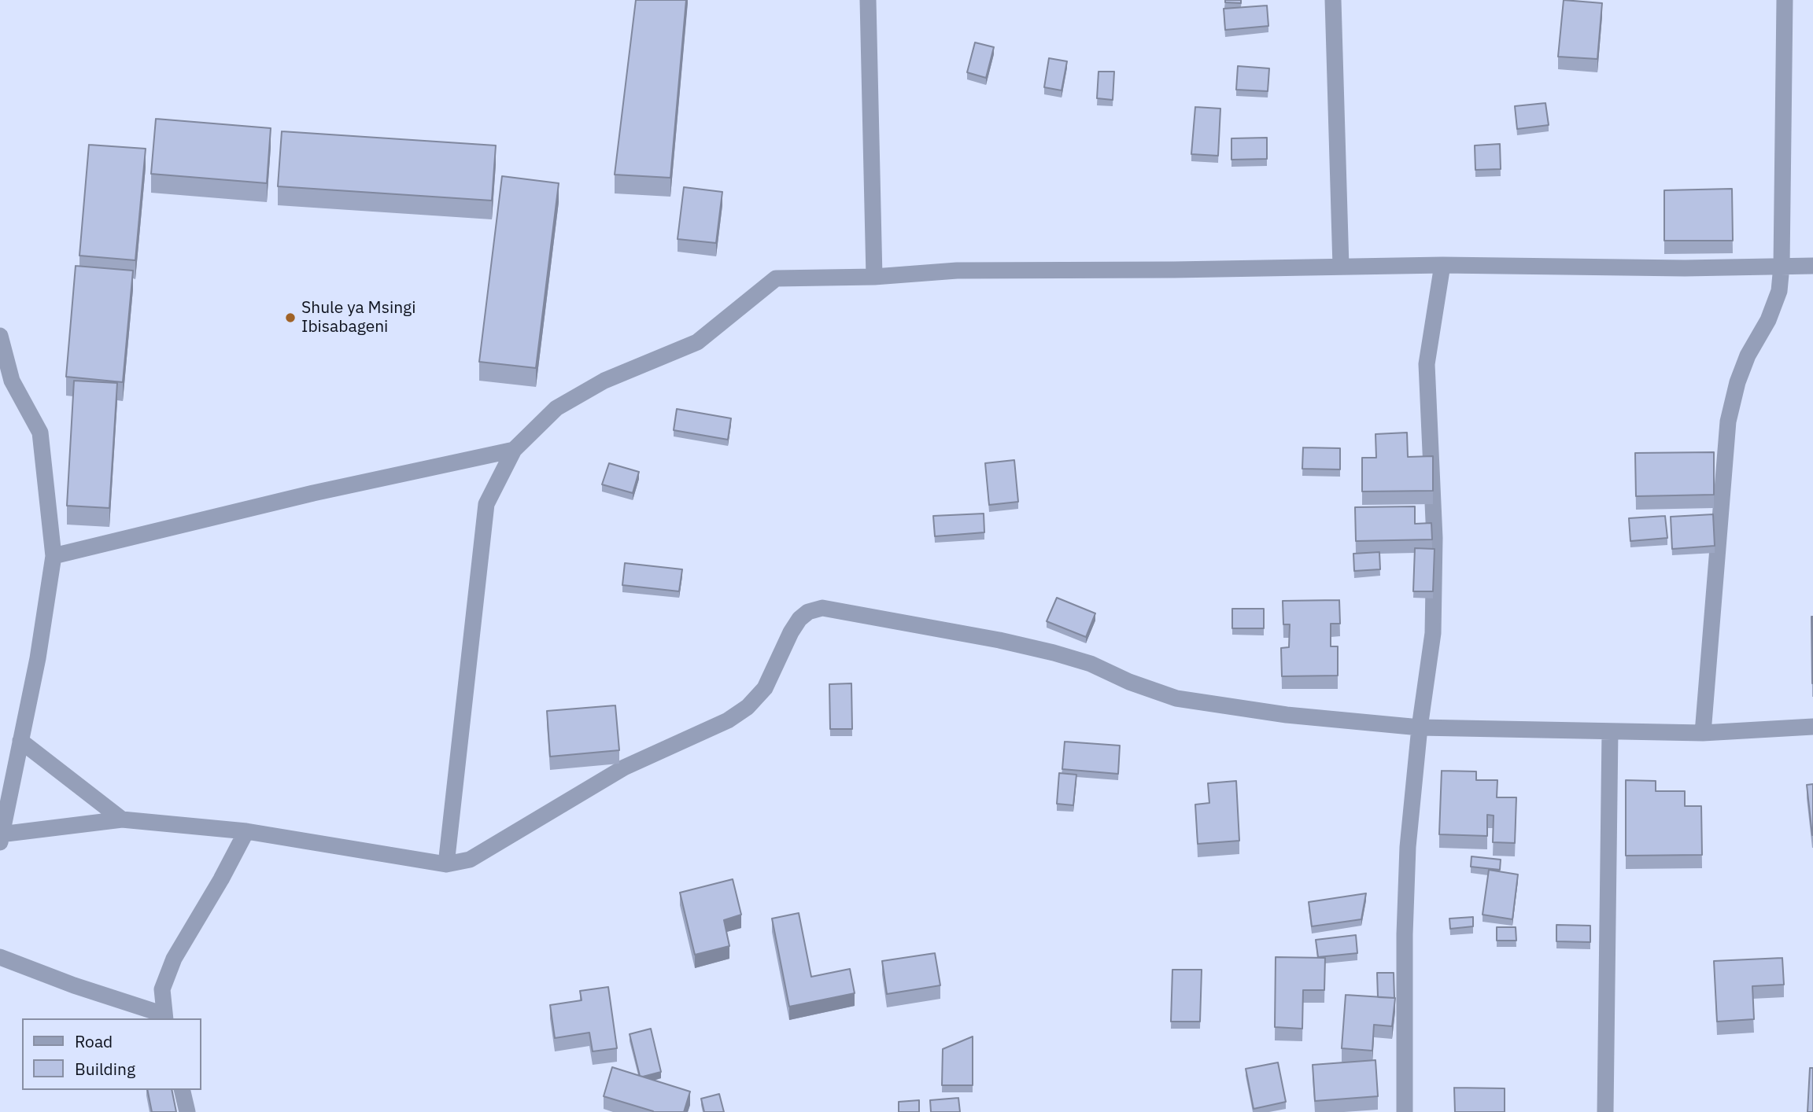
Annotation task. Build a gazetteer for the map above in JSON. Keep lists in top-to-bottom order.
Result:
{
  "places": ["Shule ya Msingi Ibisabageni"],
  "legend": ["Road", "Building"]
}
